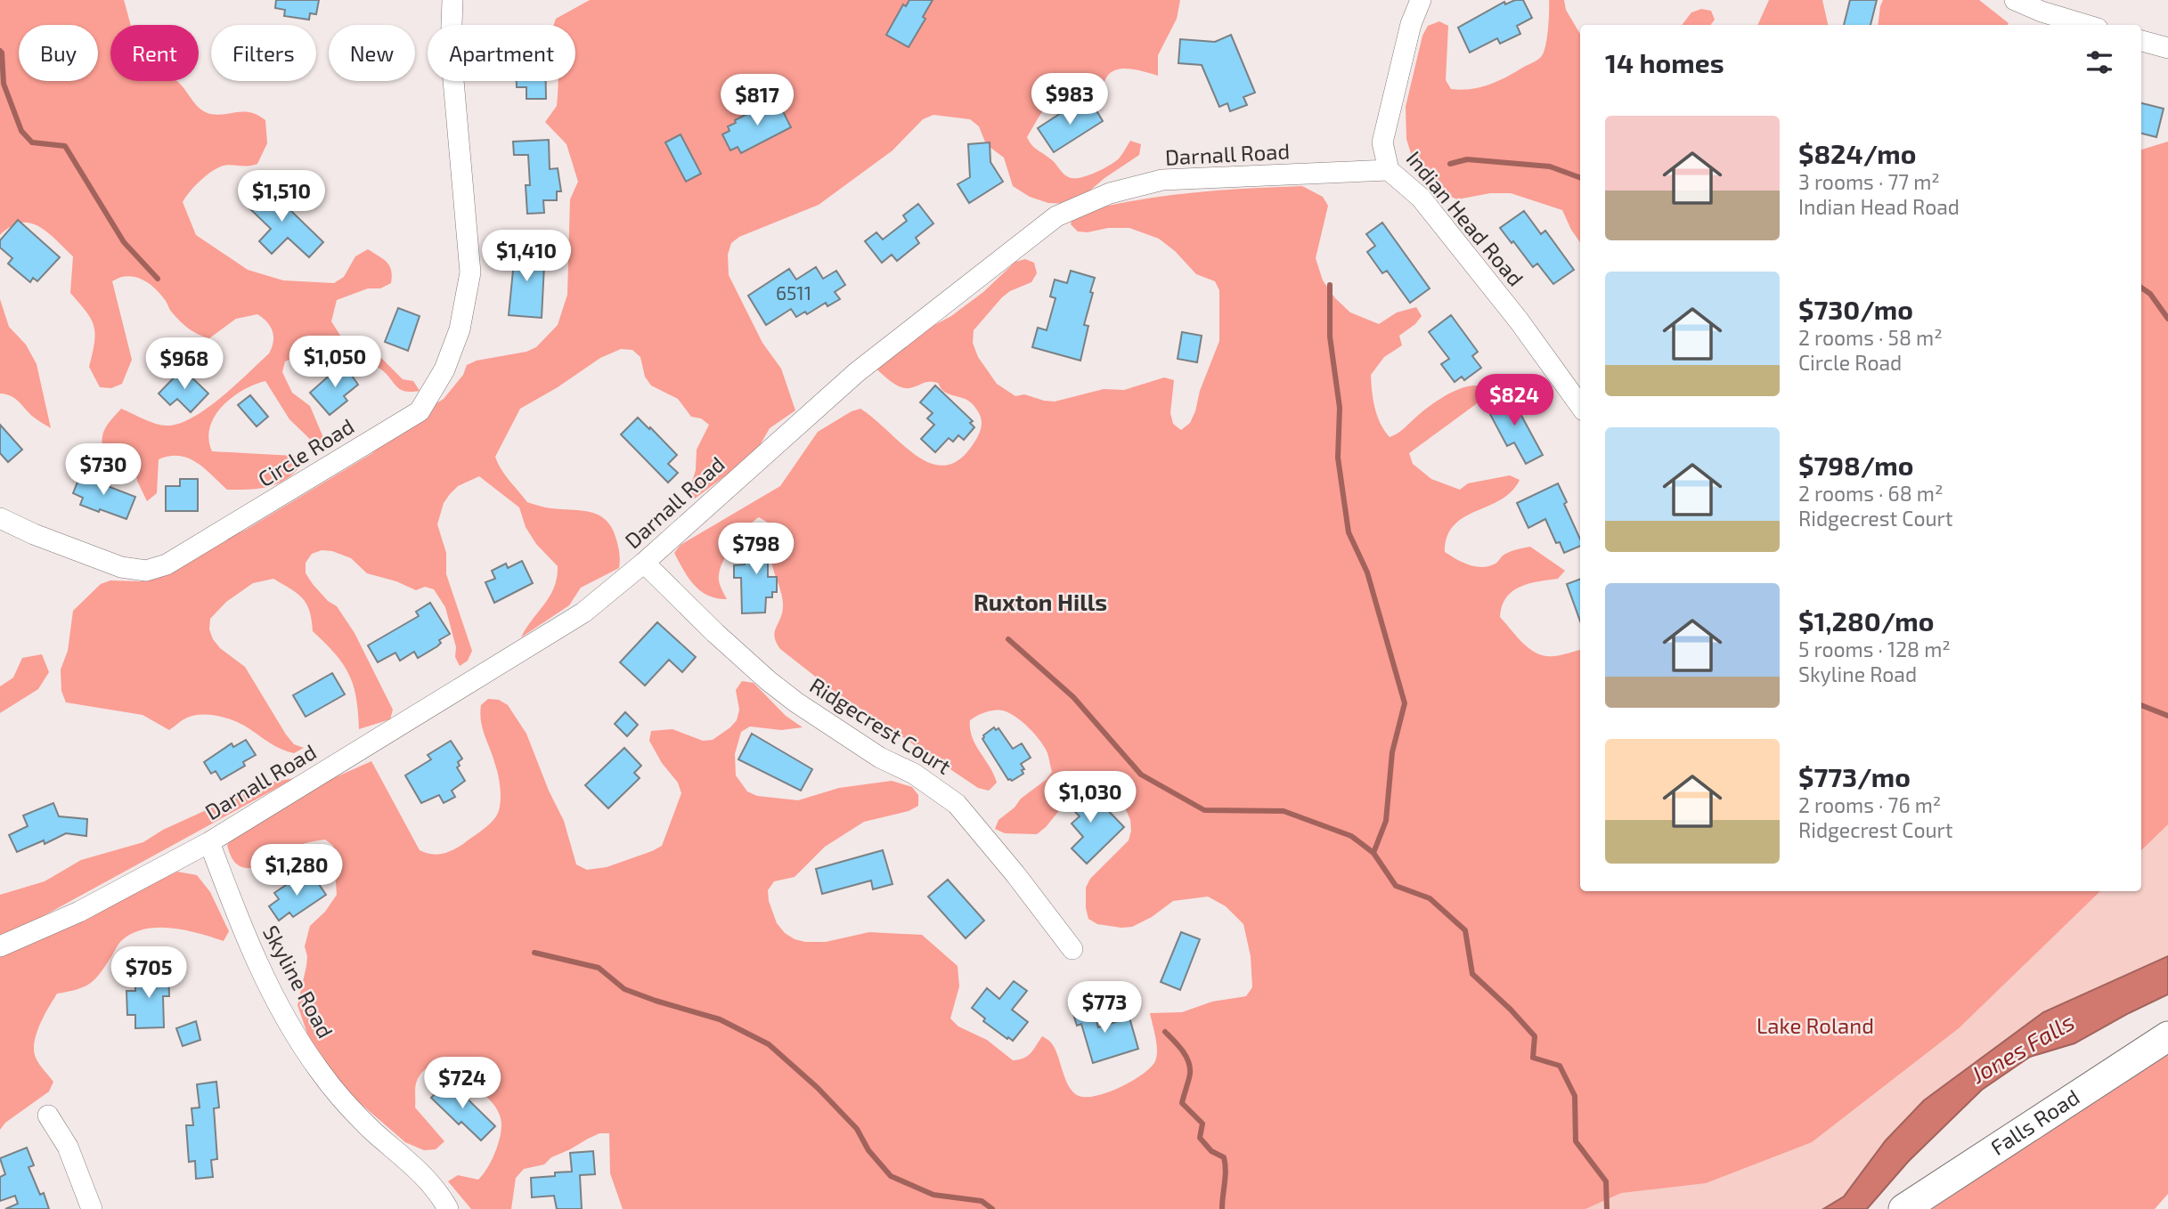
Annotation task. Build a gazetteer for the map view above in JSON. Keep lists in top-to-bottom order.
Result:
{
  "streets": {
    "main road": ["Falls Road"],
    "street": [
      "Darnall Road",
      "Indian Head Road",
      "Circle Road",
      "Ridgecrest Court",
      "Skyline Road"
    ]
  },
  "crossings": [
    ["Darnall Road", "Indian Head Road"],
    ["Darnall Road", "Ridgecrest Court"],
    ["Darnall Road", "Skyline Road"]
  ],
  "districts": ["Ruxton Hills"],
  "water": ["Jones Falls"],
  "parks": ["Lake Roland"],
  "house_numbers": ["6511"],
  "page": {
    "chip": [
      "Buy",
      "Rent",
      "Filters",
      "New",
      "Apartment"
    ],
    "heading": "14 homes",
    "price": [
      "$983",
      "$817",
      "$1,510",
      "$1,410",
      "$1,050",
      "$968",
      "$824",
      "$730",
      "$798",
      "$1,030",
      "$1,280",
      "$705",
      "$773",
      "$724"
    ],
    "list": [
      {
        "name": "$824/mo",
        "note": "3 rooms · 77 m² · Indian Head Road"
      },
      {
        "name": "$730/mo",
        "note": "2 rooms · 58 m² · Circle Road"
      },
      {
        "name": "$798/mo",
        "note": "2 rooms · 68 m² · Ridgecrest Court"
      },
      {
        "name": "$1,280/mo",
        "note": "5 rooms · 128 m² · Skyline Road"
      },
      {
        "name": "$773/mo",
        "note": "2 rooms · 76 m² · Ridgecrest Court"
      }
    ]
  }
}
